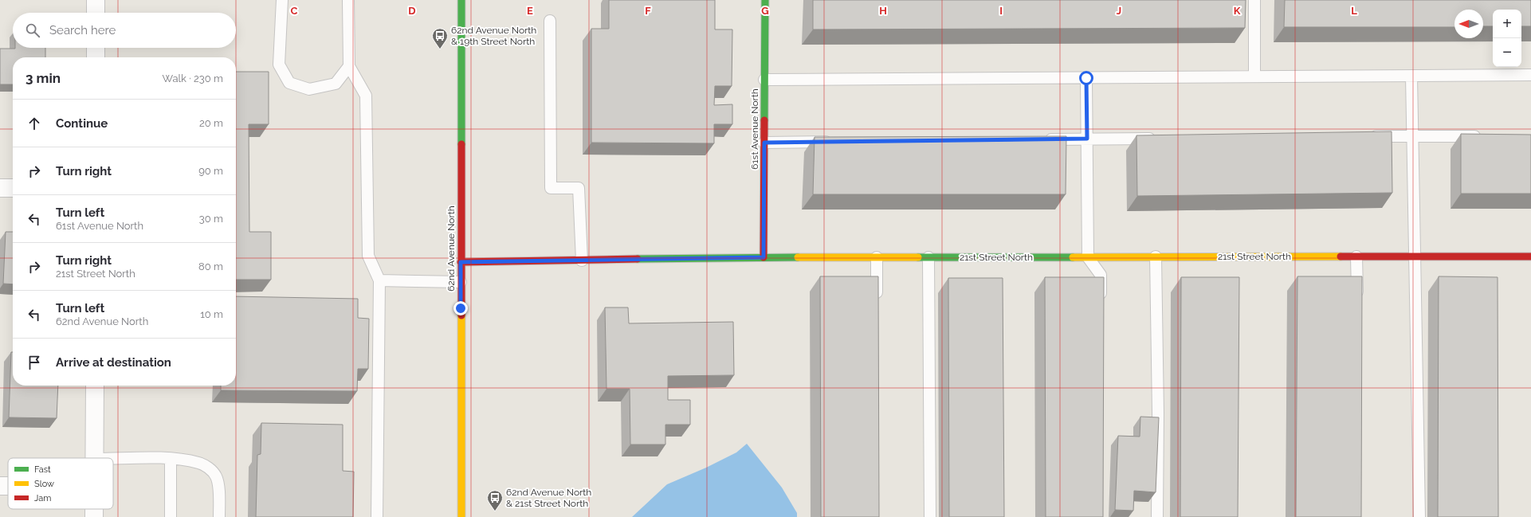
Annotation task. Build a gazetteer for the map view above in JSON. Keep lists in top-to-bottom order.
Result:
{
  "streets": {
    "street": ["61st Avenue North", "62nd Avenue North", "21st Street North"]
  },
  "crossings": [
    ["61st Avenue North", "21st Street North"],
    ["62nd Avenue North", "21st Street North"]
  ],
  "places": {
    "bus stop": ["62nd Avenue North & 19th Street North", "62nd Avenue North & 21st Street North"]
  },
  "legend": ["Fast", "Slow", "Jam"],
  "north": "left",
  "page": {
    "map_buttons": ["+", "−"],
    "search": "Search here",
    "heading": ["3 min", "Walk · 230 m"],
    "list": [
      ["Continue", "20 m"],
      ["Turn right", "90 m"],
      ["Turn left", "61st Avenue North", "30 m"],
      ["Turn right", "21st Street North", "80 m"],
      ["Turn left", "62nd Avenue North", "10 m"],
      "Arrive at destination"
    ]
  },
  "grid": {
    "columns": [
      "C",
      "D",
      "E",
      "F",
      "G",
      "H",
      "I",
      "J",
      "K",
      "L"
    ]
  }
}
